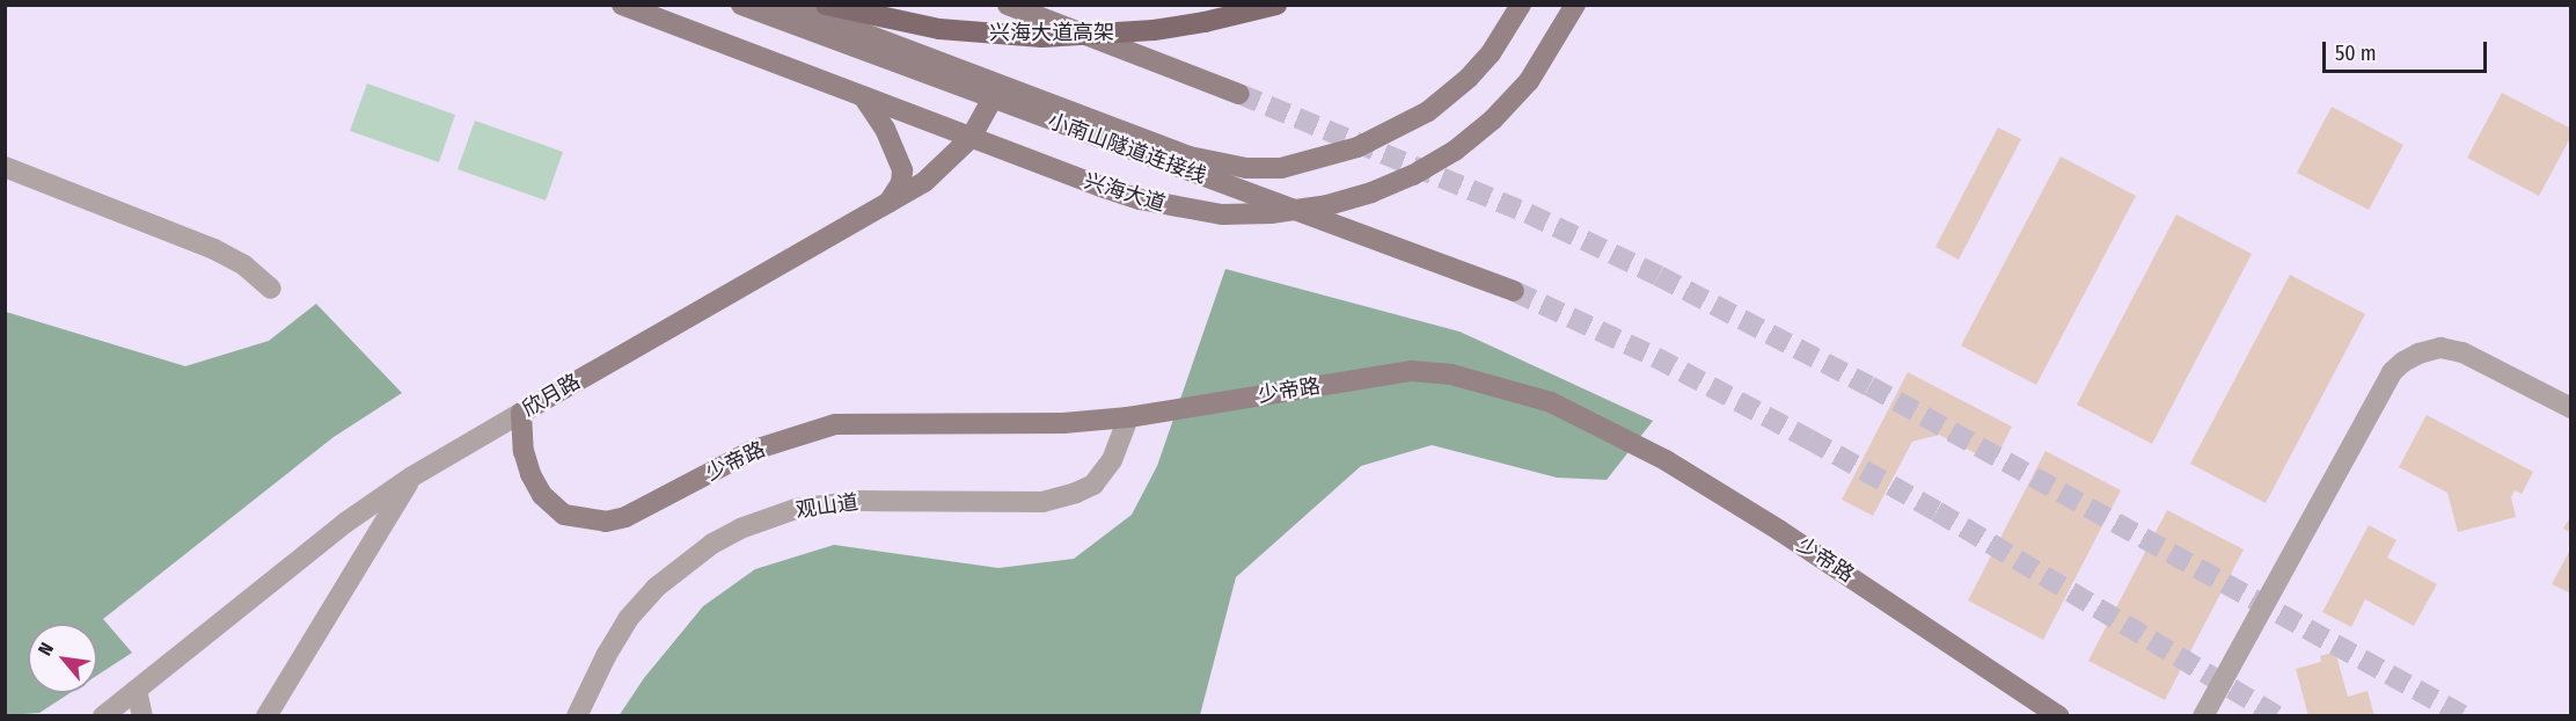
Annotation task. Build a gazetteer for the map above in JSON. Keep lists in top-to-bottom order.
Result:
{
  "streets": {
    "main road": ["兴海大道高架"],
    "street": [
      "小南山隧道连接线",
      "兴海大道",
      "少帝路",
      "欣月路",
      "观山道"
    ]
  },
  "crossings": [
    ["兴海大道", "欣月路"],
    ["少帝路", "欣月路"],
    ["少帝路", "观山道"]
  ],
  "scale_bar": "50 m",
  "north": "top left"
}
